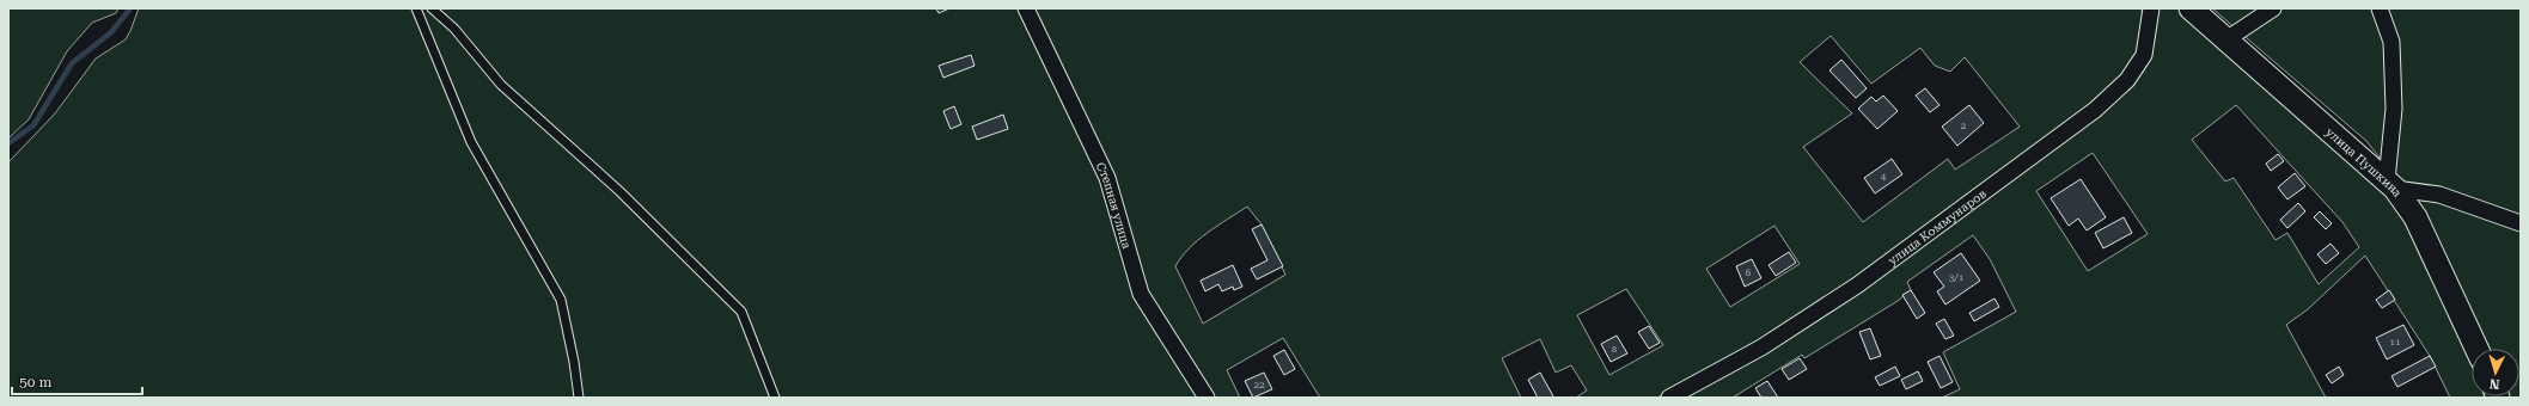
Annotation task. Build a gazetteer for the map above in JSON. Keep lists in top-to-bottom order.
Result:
{
  "streets": {
    "street": ["улица Пушкина", "Степная улица", "улица Коммунаров"]
  },
  "house_numbers": [
    "2",
    "4",
    "6",
    "3/1",
    "11",
    "8",
    "22"
  ],
  "scale_bar": "50 m",
  "north": "bottom"
}
